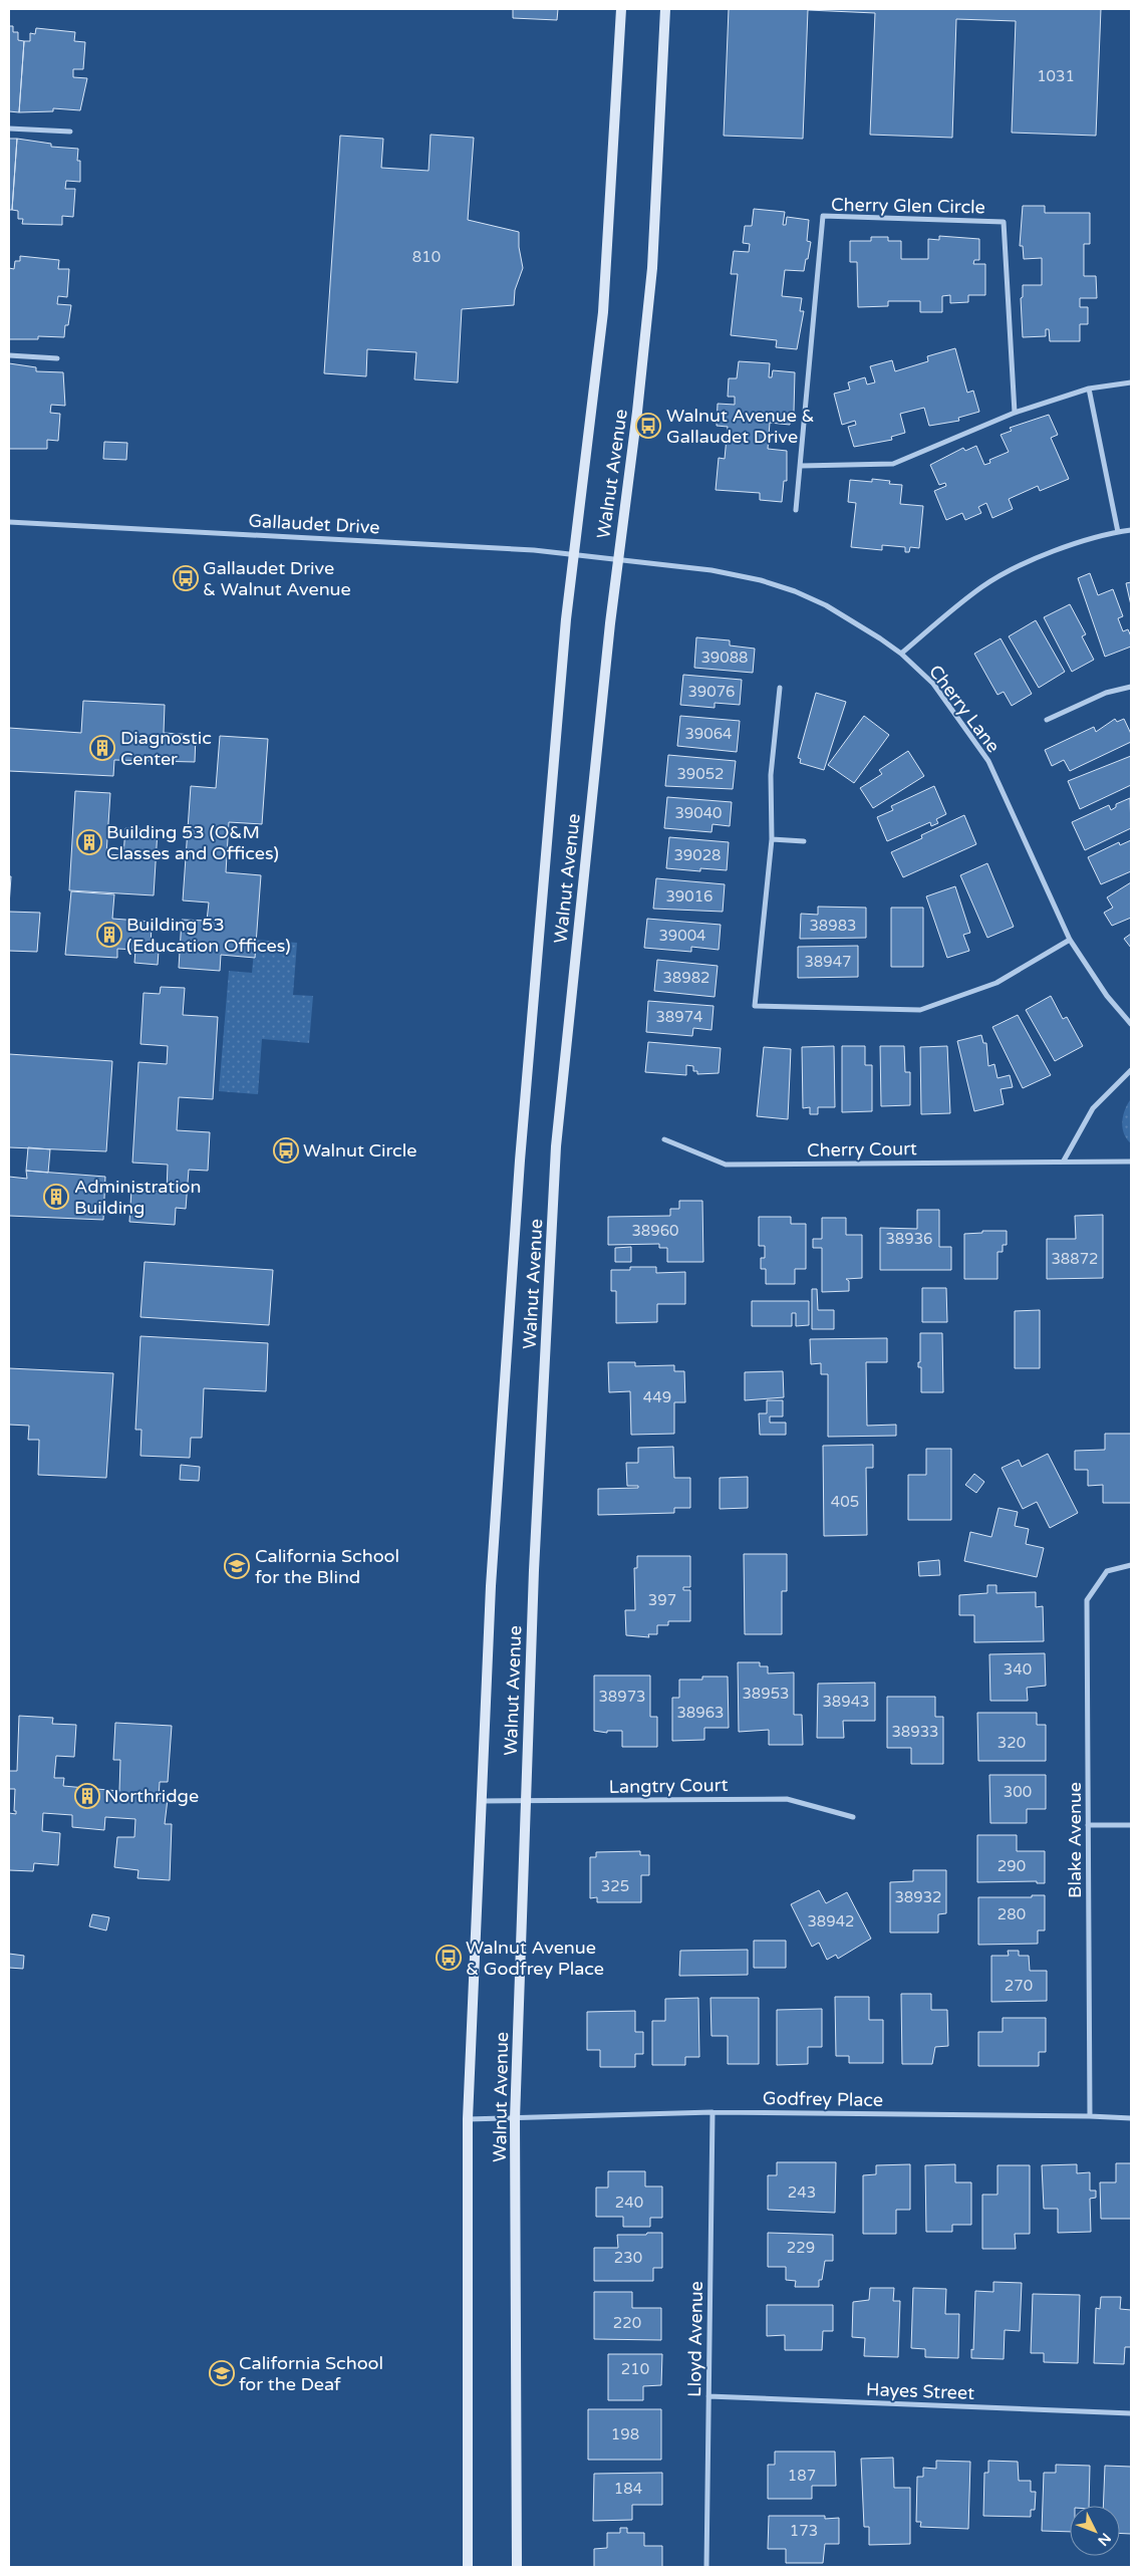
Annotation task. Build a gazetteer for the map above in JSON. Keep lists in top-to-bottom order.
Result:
{
  "streets": {
    "main road": ["Walnut Avenue"],
    "street": [
      "Cherry Glen Circle",
      "Gallaudet Drive",
      "Cherry Lane",
      "Cherry Court",
      "Langtry Court",
      "Blake Avenue",
      "Godfrey Place",
      "Lloyd Avenue",
      "Hayes Street"
    ]
  },
  "crossings": [
    ["Walnut Avenue", "Gallaudet Drive"],
    ["Walnut Avenue", "Cherry Lane"],
    ["Walnut Avenue", "Langtry Court"],
    ["Walnut Avenue", "Godfrey Place"],
    ["Gallaudet Drive", "Cherry Lane"],
    ["Blake Avenue", "Godfrey Place"],
    ["Godfrey Place", "Lloyd Avenue"],
    ["Lloyd Avenue", "Hayes Street"]
  ],
  "places": {
    "bus stop": [
      "Walnut Avenue & Gallaudet Drive",
      "Gallaudet Drive & Walnut Avenue",
      "Walnut Circle",
      "Walnut Avenue & Godfrey Place"
    ],
    "building": [
      "Diagnostic Center",
      "Building 53 (O&M Classes and Offices)",
      "Building 53 (Education Offices)",
      "Administration Building",
      "Northridge"
    ],
    "school or university": ["California School for the Blind", "California School for the Deaf"]
  },
  "house_numbers": [
    "1031",
    "810",
    "39088",
    "39076",
    "39064",
    "39052",
    "39040",
    "39028",
    "39016",
    "38983",
    "39004",
    "38947",
    "38982",
    "38974",
    "38960",
    "38936",
    "38872",
    "449",
    "405",
    "397",
    "340",
    "38953",
    "38973",
    "38943",
    "38963",
    "38933",
    "320",
    "300",
    "290",
    "325",
    "38932",
    "280",
    "38942",
    "270",
    "243",
    "240",
    "229",
    "230",
    "220",
    "210",
    "198",
    "187",
    "184",
    "173"
  ],
  "north": "bottom right"
}
